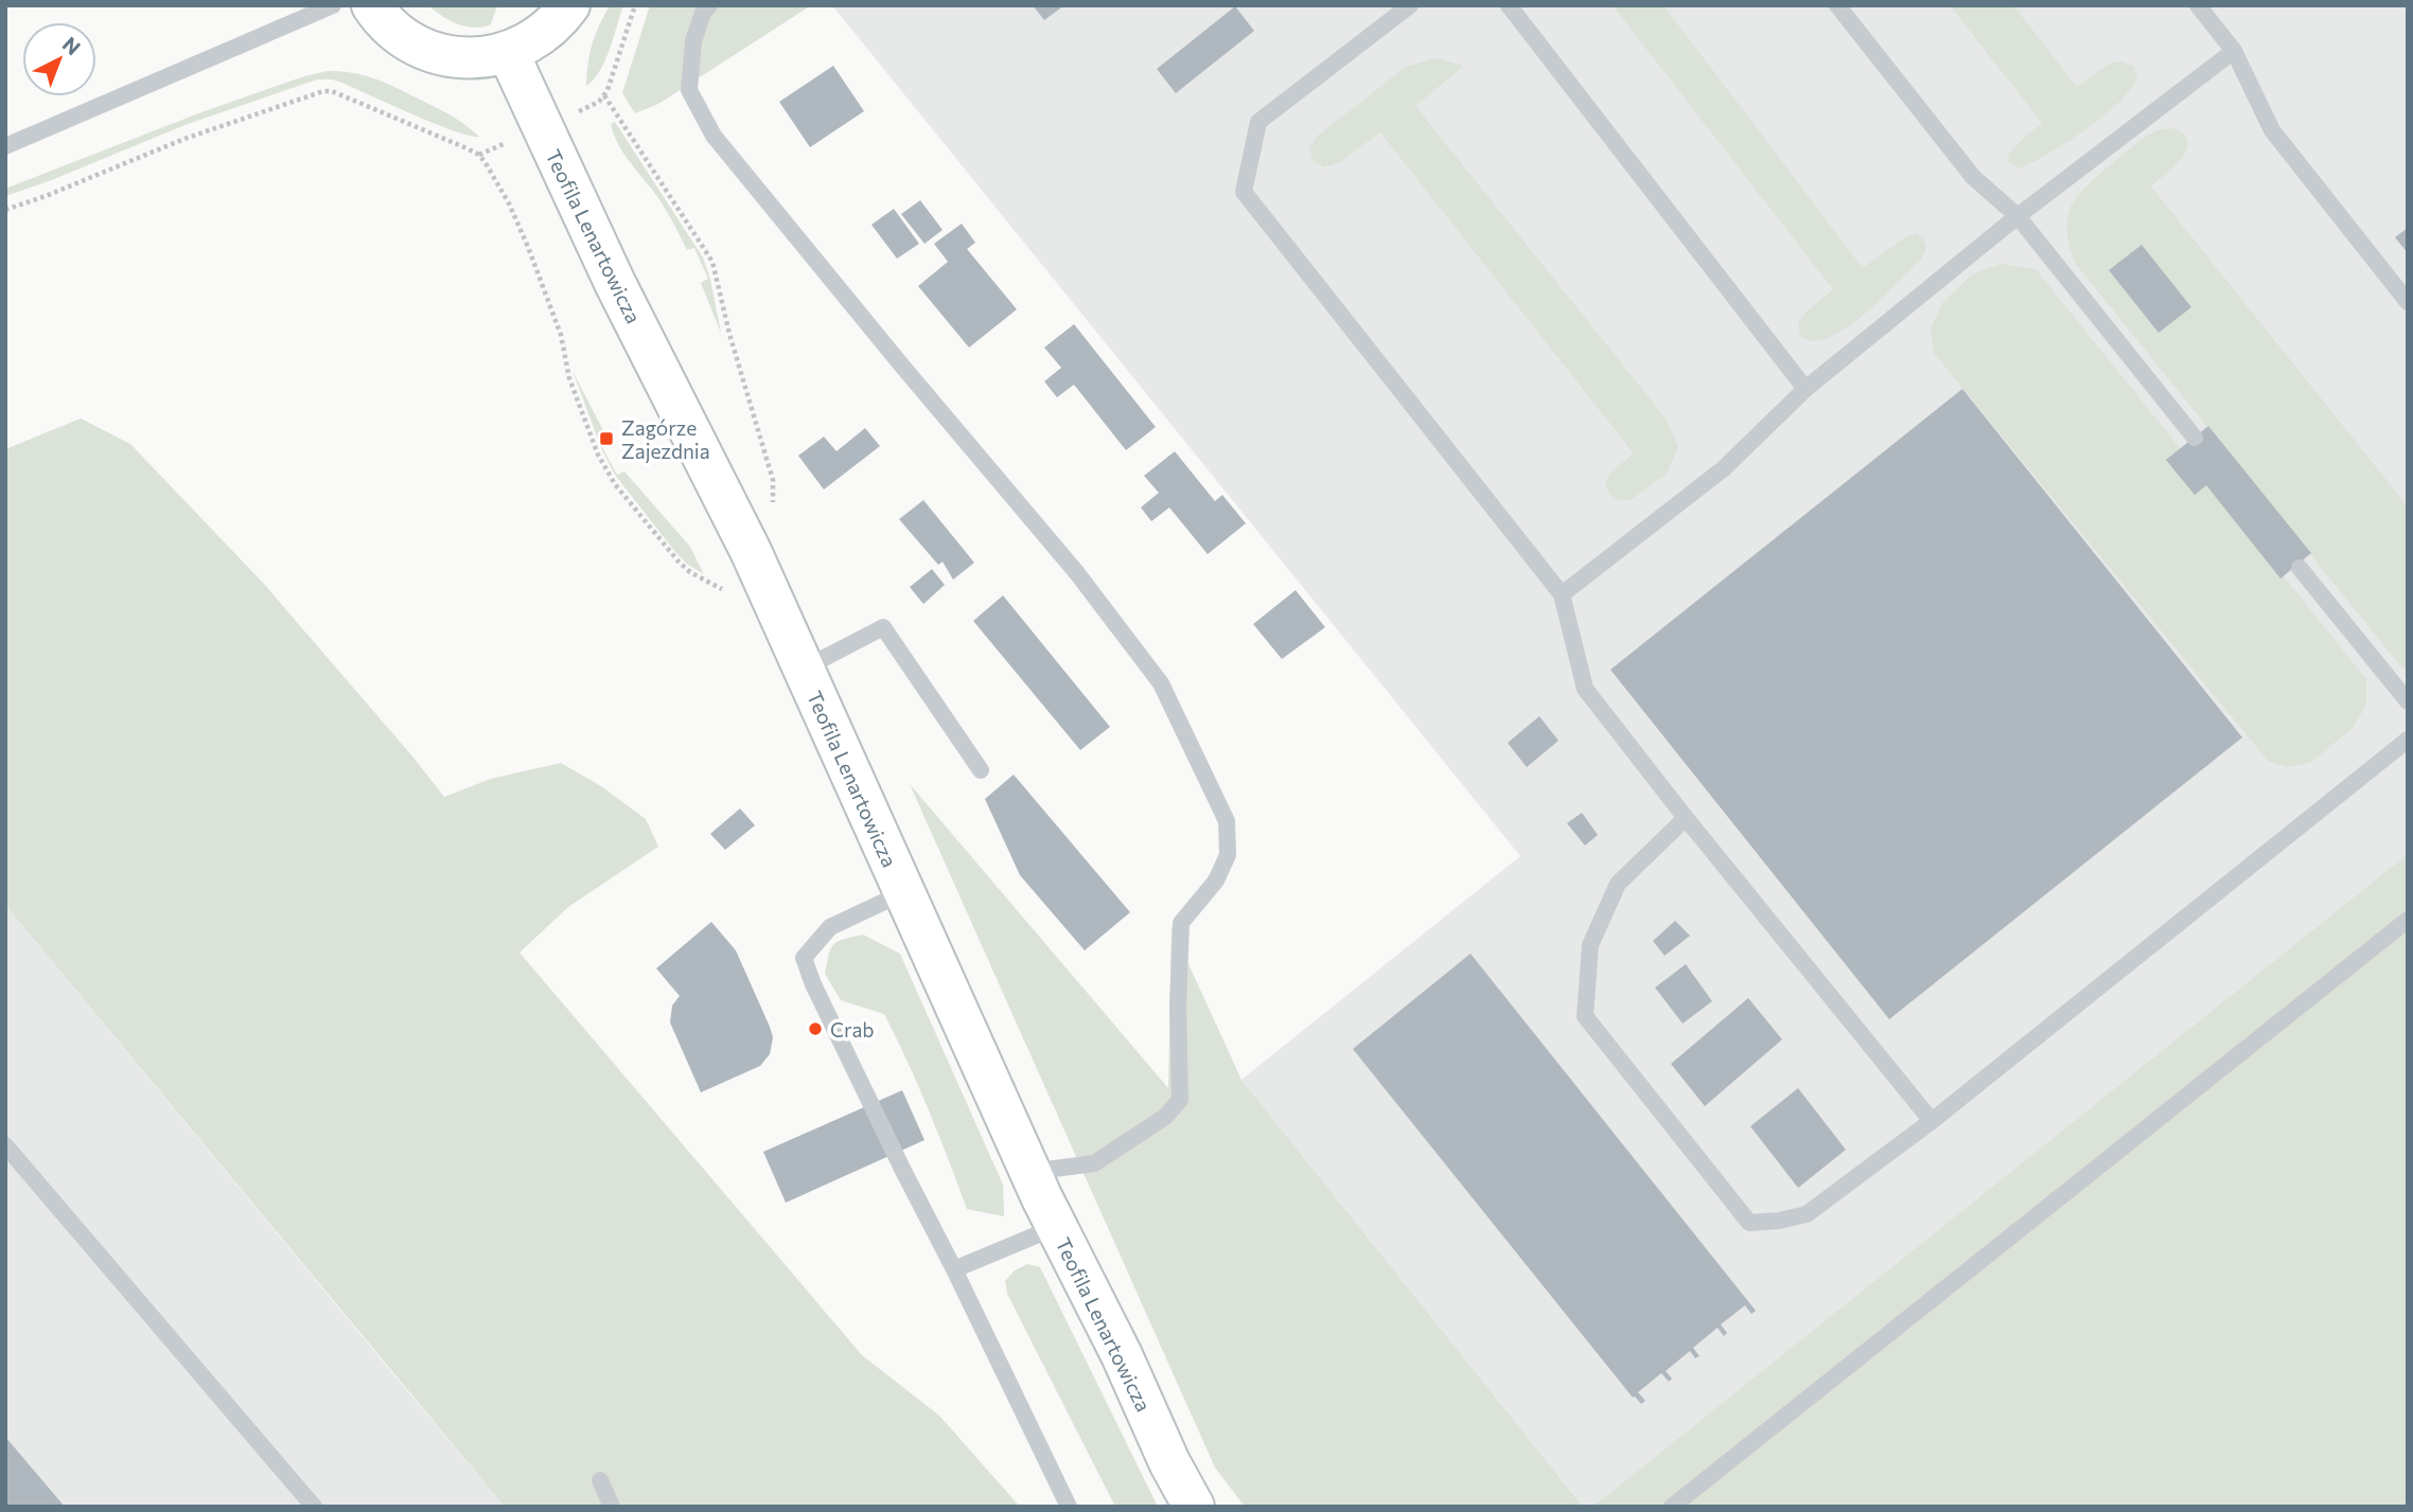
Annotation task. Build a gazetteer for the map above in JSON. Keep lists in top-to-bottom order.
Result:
{
  "streets": {
    "street": ["Teofila Lenartowicza"]
  },
  "places": {
    "transit": ["Zagórze Zajezdnia"],
    "other": ["Crab"]
  },
  "north": "top right"
}
